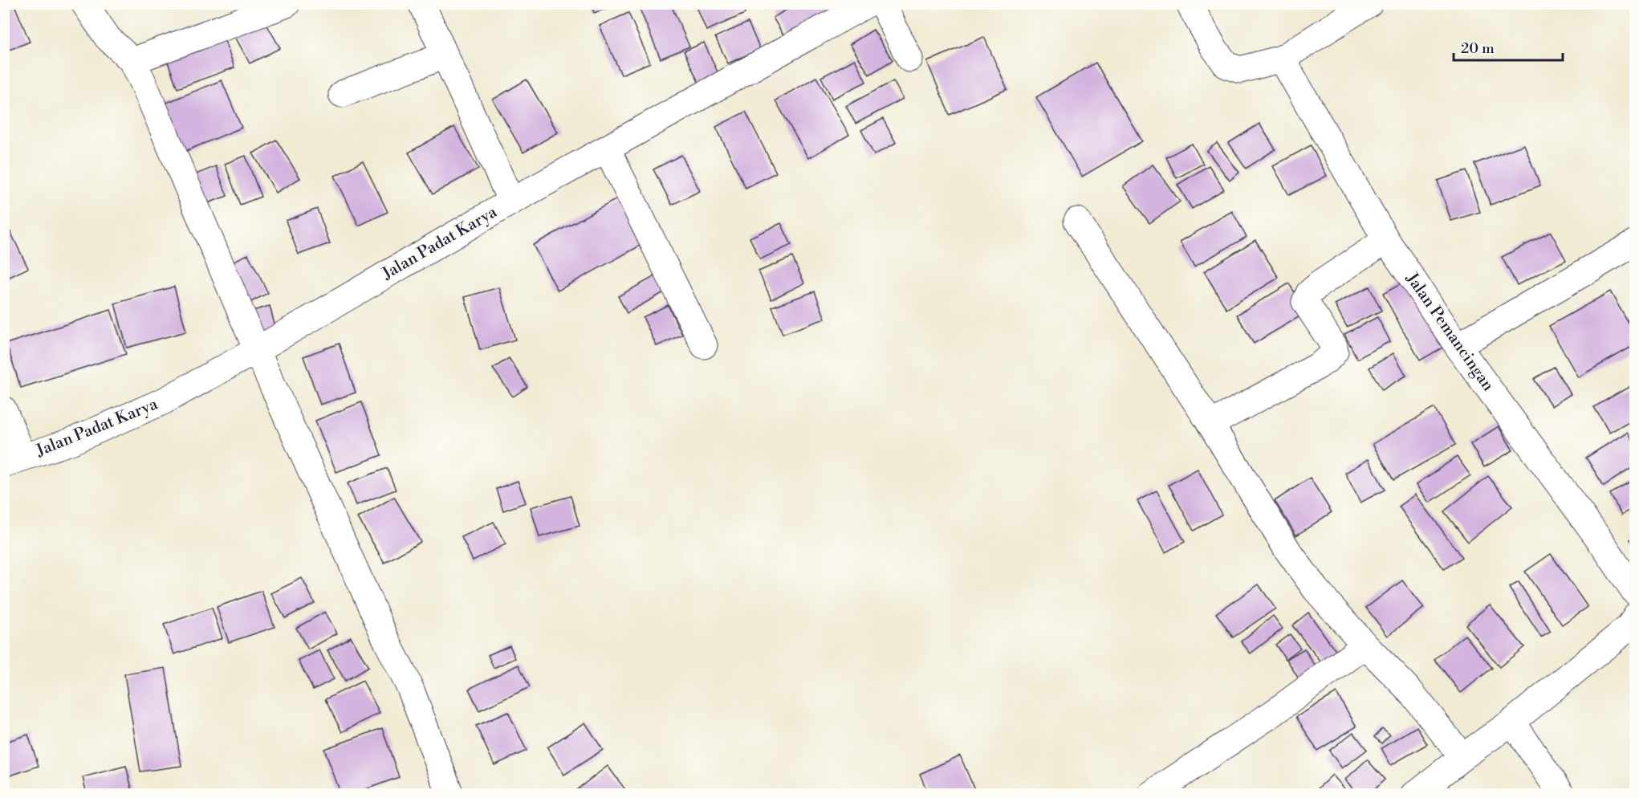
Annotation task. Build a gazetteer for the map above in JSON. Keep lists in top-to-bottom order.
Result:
{
  "streets": {
    "street": ["Jalan Padat Karya", "Jalan Pemancingan"]
  },
  "scale_bar": "20 m"
}
